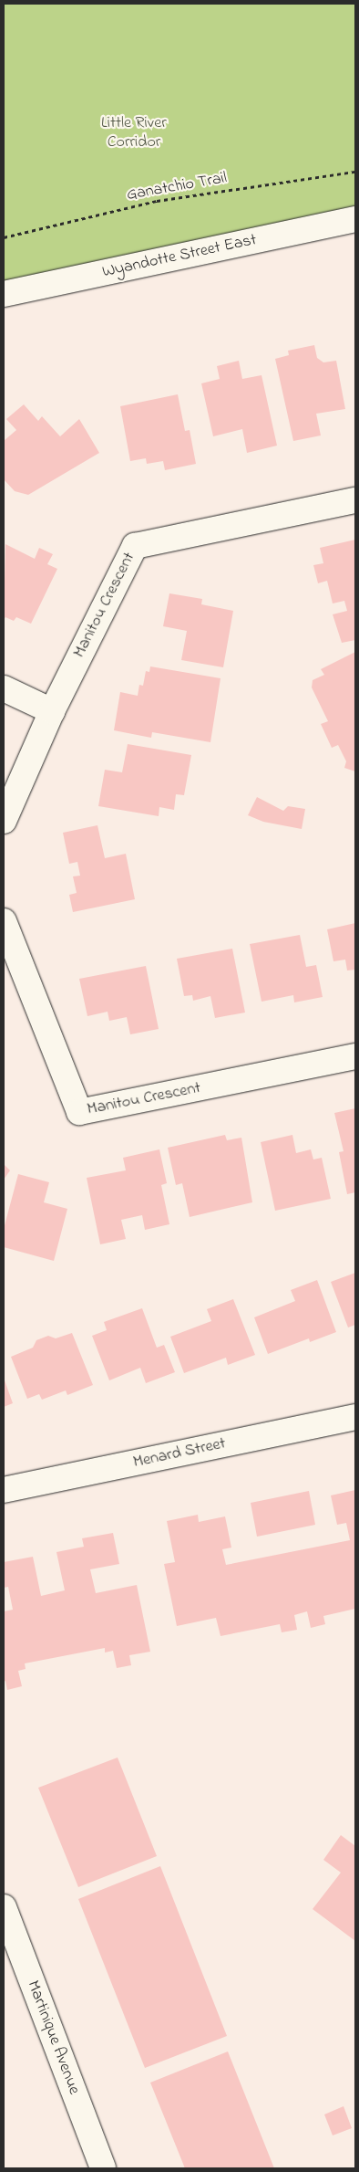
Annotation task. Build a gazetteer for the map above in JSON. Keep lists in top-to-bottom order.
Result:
{
  "streets": {
    "street": [
      "Wyandotte Street East",
      "Manitou Crescent",
      "Menard Street",
      "Martinique Avenue"
    ],
    "path": ["Ganatchio Trail"]
  },
  "parks": ["Little River Corridor"]
}
